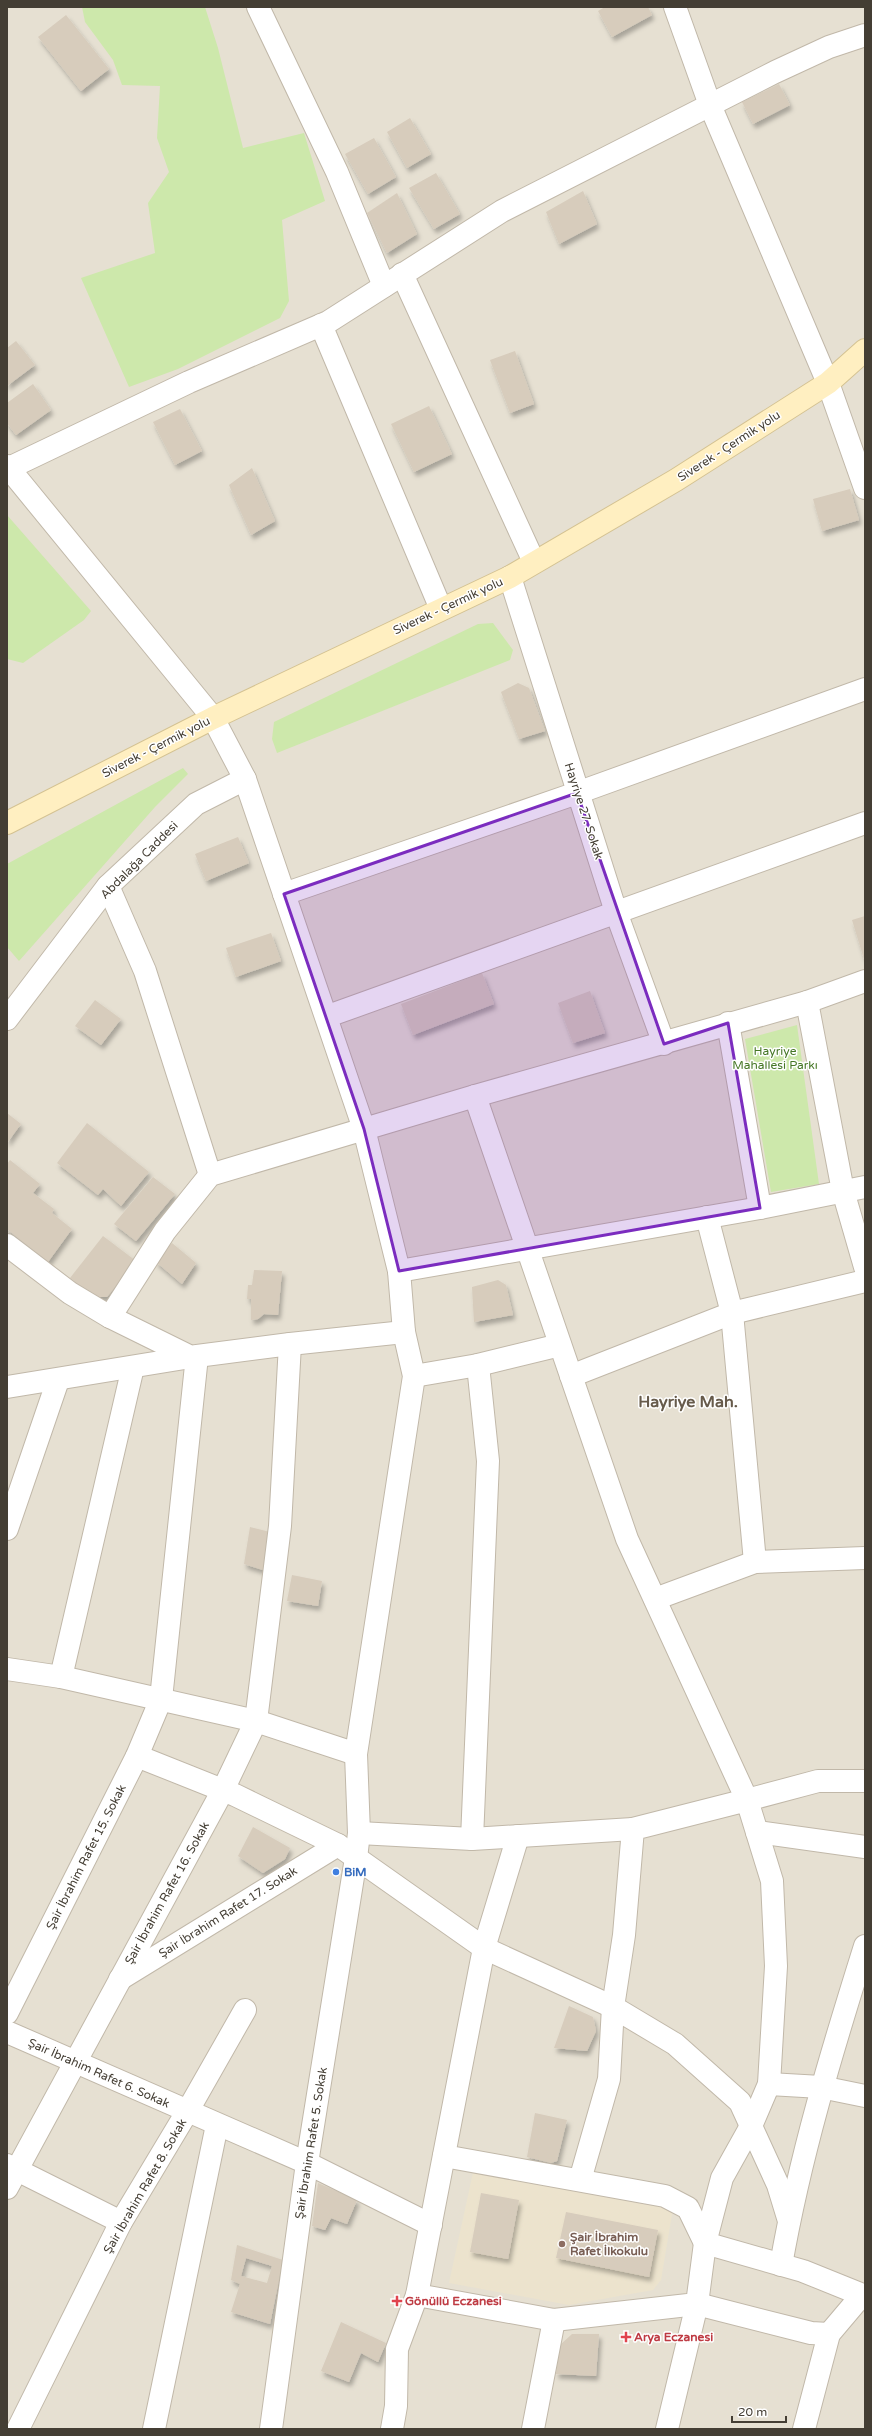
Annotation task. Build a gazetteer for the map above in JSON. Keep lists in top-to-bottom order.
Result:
{
  "streets": {
    "main road": ["Siverek - Çermik yolu"],
    "street": [
      "Hayriye 27. Sokak",
      "Abdalağa Caddesi",
      "Şair İbrahim Rafet 15. Sokak",
      "Şair İbrahim Rafet 16. Sokak",
      "Şair İbrahim Rafet 17. Sokak",
      "Şair İbrahim Rafet 6. Sokak",
      "Şair İbrahim Rafet 5. Sokak",
      "Şair İbrahim Rafet 8. Sokak"
    ]
  },
  "crossings": [
    ["Siverek - Çermik yolu", "Hayriye 27. Sokak"],
    ["Şair İbrahim Rafet 16. Sokak", "Şair İbrahim Rafet 17. Sokak"],
    ["Şair İbrahim Rafet 16. Sokak", "Şair İbrahim Rafet 6. Sokak"],
    ["Şair İbrahim Rafet 6. Sokak", "Şair İbrahim Rafet 5. Sokak"],
    ["Şair İbrahim Rafet 6. Sokak", "Şair İbrahim Rafet 8. Sokak"]
  ],
  "districts": ["Hayriye Mah."],
  "parks": ["Hayriye Mahallesi Parkı"],
  "places": {
    "other": ["BiM", "Şair İbrahim Rafet İlkokulu"],
    "health": ["Gönüllü Eczanesi", "Arya Eczanesi"]
  },
  "scale_bar": "20 m"
}
